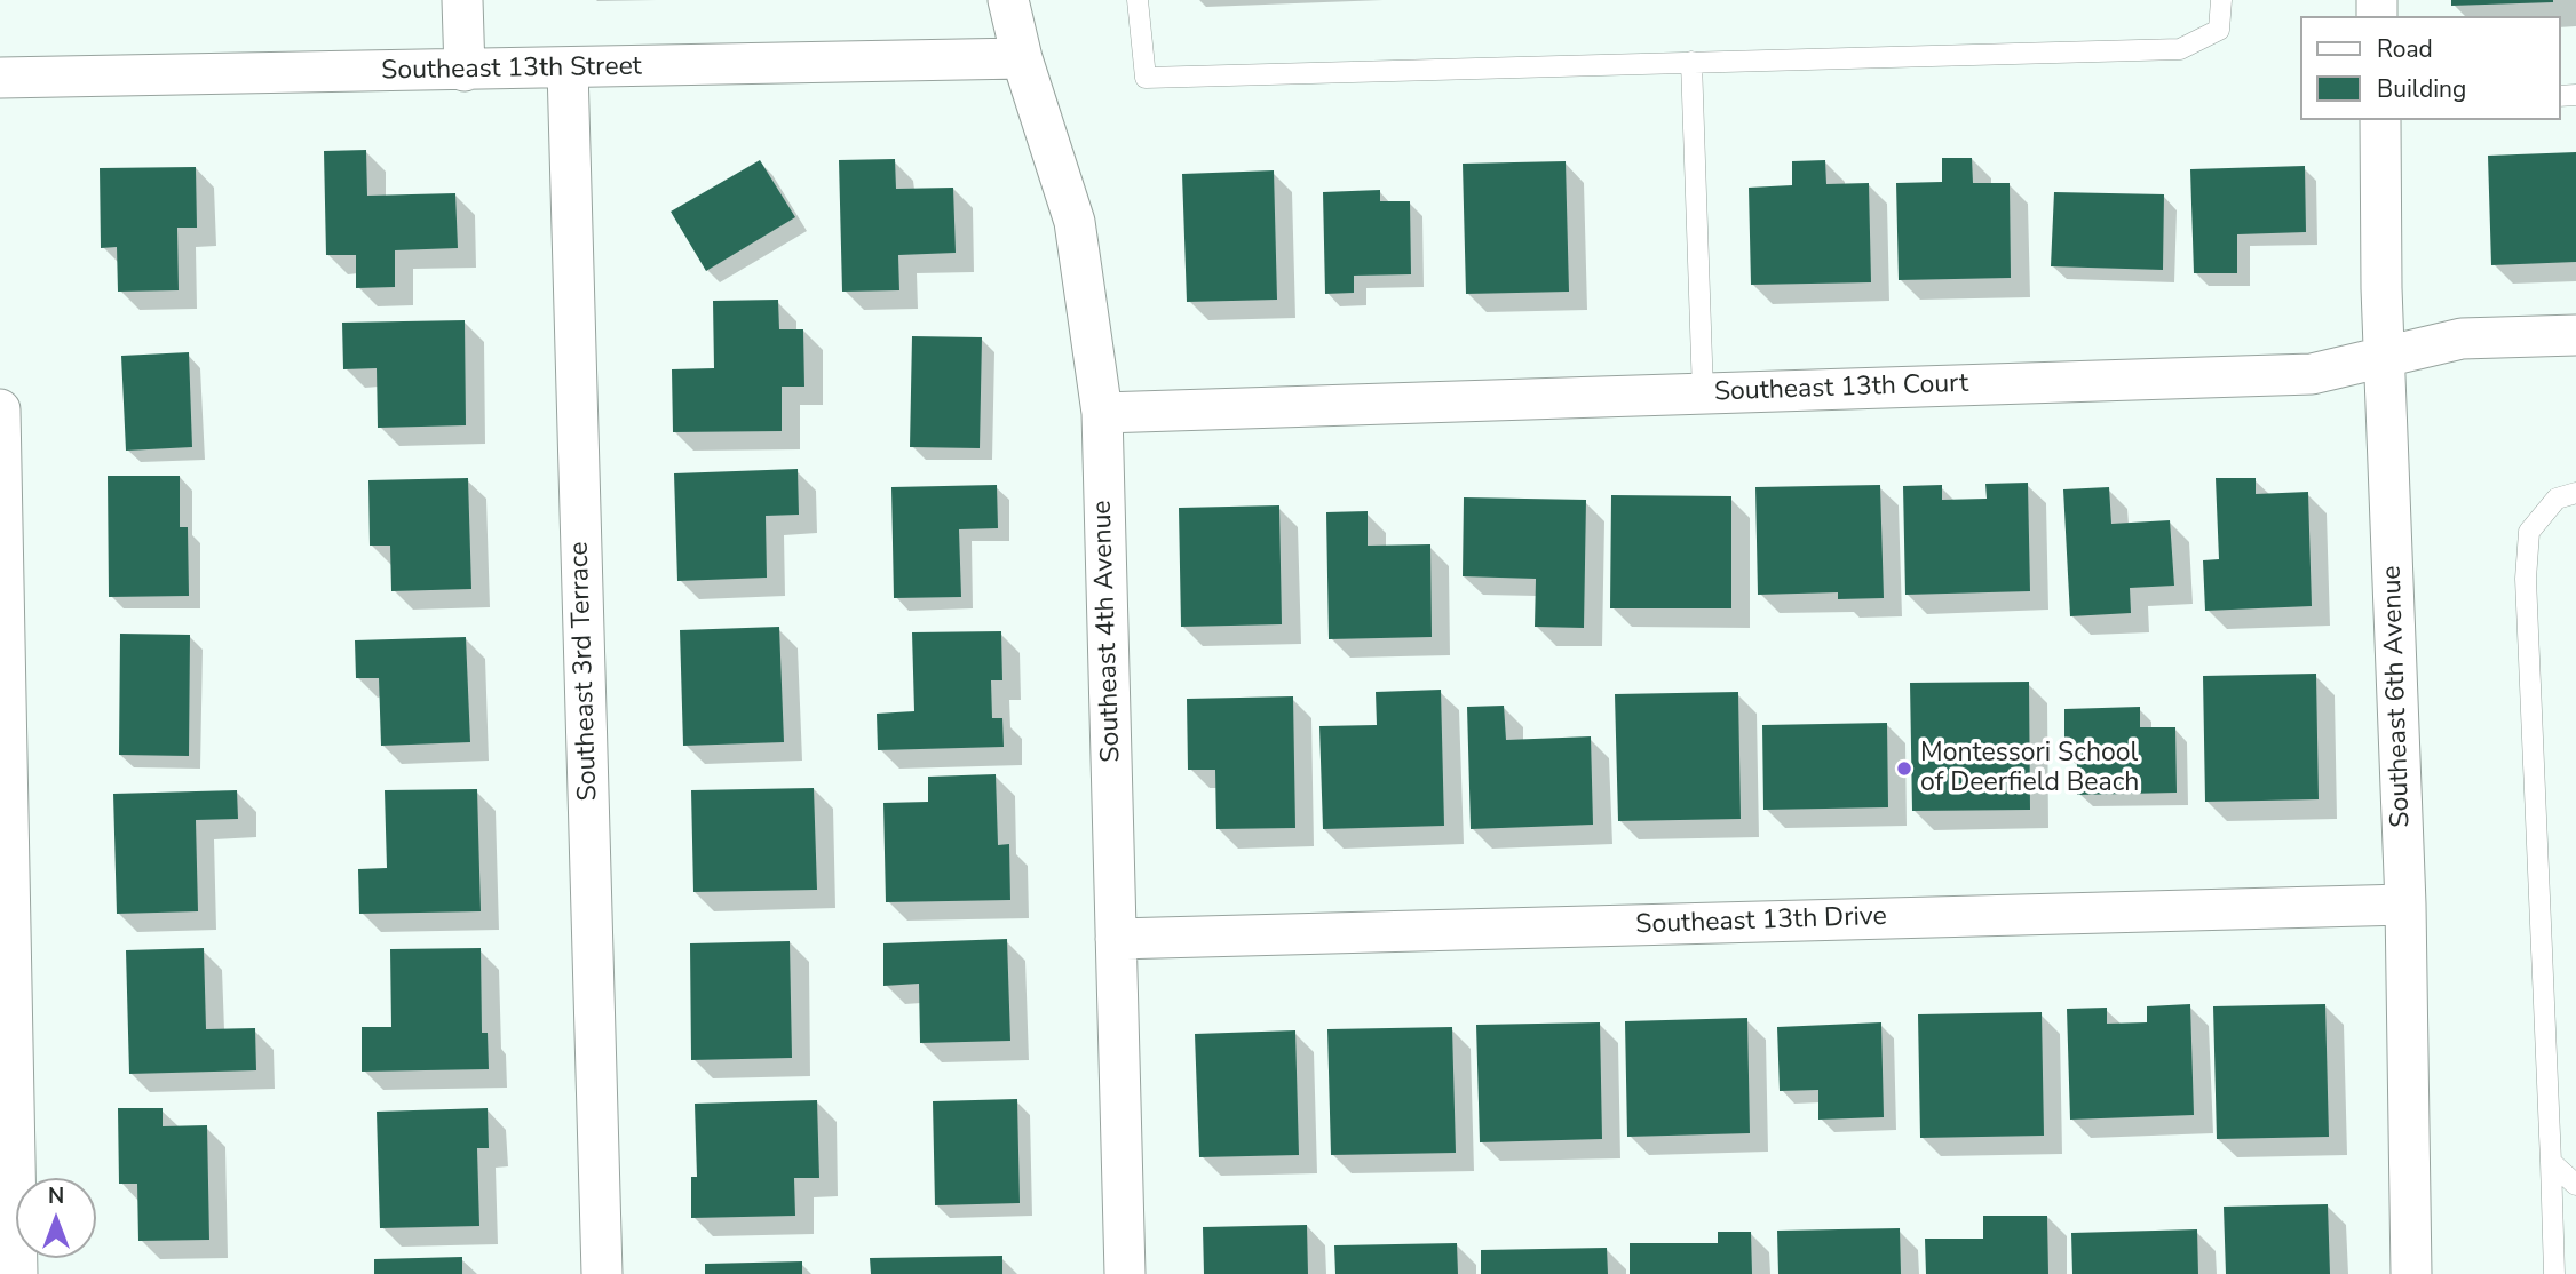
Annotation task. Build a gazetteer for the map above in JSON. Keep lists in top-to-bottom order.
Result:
{
  "streets": {
    "street": [
      "Southeast 13th Street",
      "Southeast 13th Court",
      "Southeast 4th Avenue",
      "Southeast 3rd Terrace",
      "Southeast 6th Avenue",
      "Southeast 13th Drive"
    ]
  },
  "crossings": [
    ["Southeast 13th Street", "Southeast 4th Avenue"],
    ["Southeast 13th Street", "Southeast 3rd Terrace"],
    ["Southeast 13th Court", "Southeast 4th Avenue"],
    ["Southeast 13th Court", "Southeast 6th Avenue"],
    ["Southeast 4th Avenue", "Southeast 13th Drive"],
    ["Southeast 6th Avenue", "Southeast 13th Drive"]
  ],
  "places": ["Montessori School of Deerfield Beach"],
  "legend": ["Road", "Building"],
  "north": "top"
}
